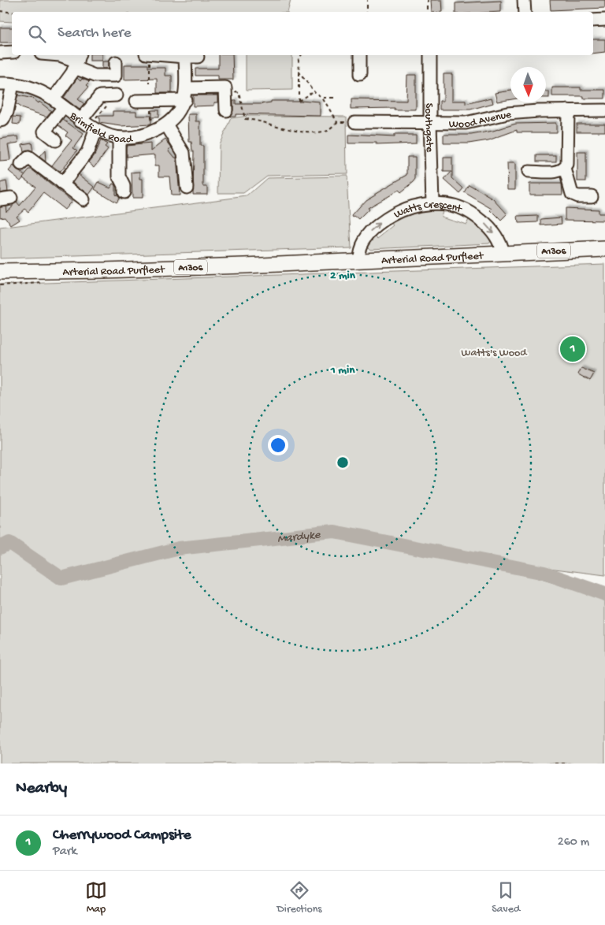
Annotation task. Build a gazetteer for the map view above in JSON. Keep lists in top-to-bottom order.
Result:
{
  "streets": {
    "main road": ["A1306", "Arterial Road Purfleet"],
    "street": [
      "Wood Avenue",
      "Brimfield Road",
      "Southgate",
      "Watts Crescent"
    ]
  },
  "crossings": [
    ["Wood Avenue", "Southgate"],
    ["Southgate", "Watts Crescent"],
    ["Watts Crescent", "Arterial Road Purfleet"]
  ],
  "water": ["Mardyke"],
  "parks": ["Watts's Wood"],
  "north": "bottom",
  "page": {
    "search": "Search here",
    "pins": "1",
    "heading": "Nearby",
    "list": [
      {
        "mark": "1",
        "name": "Cherrywood Campsite",
        "note": "Park",
        "value": "260 m"
      }
    ],
    "nav": ["Map", "Directions", "Saved"]
  },
  "rings": ["2 min", "1 min"]
}
